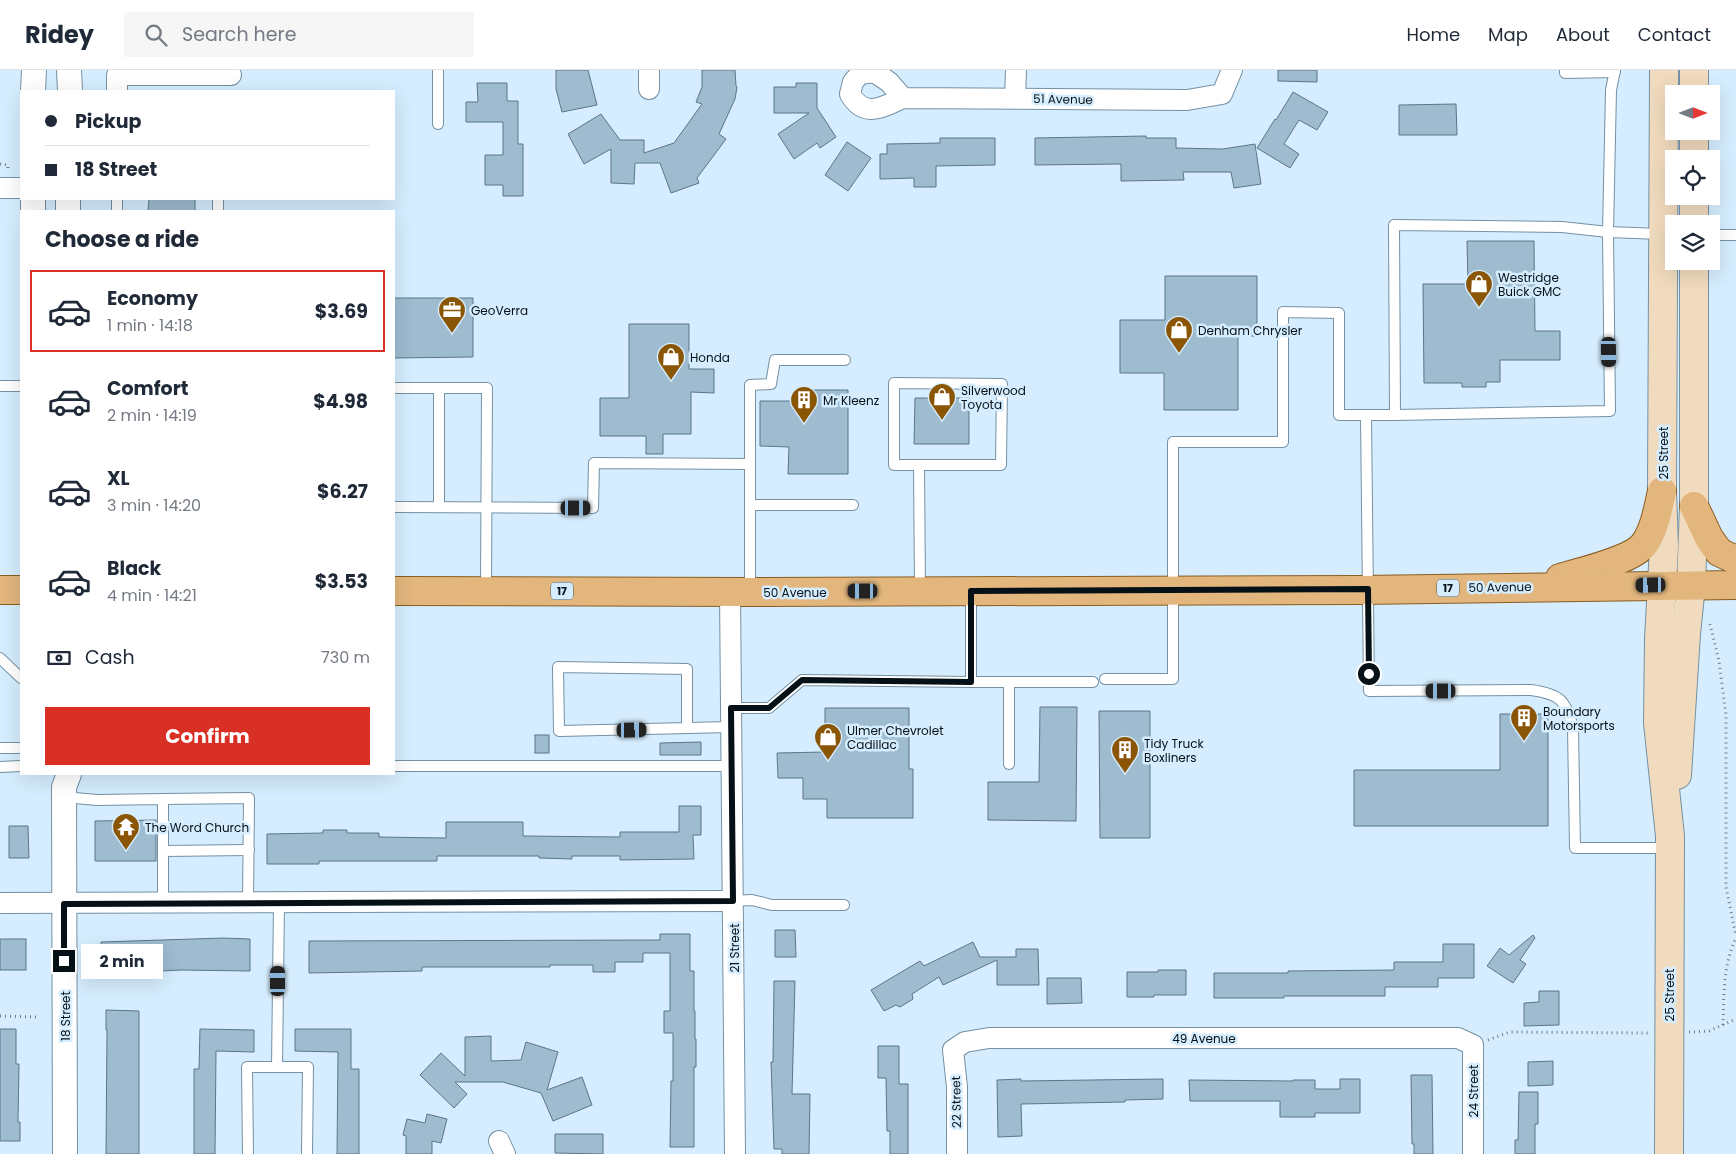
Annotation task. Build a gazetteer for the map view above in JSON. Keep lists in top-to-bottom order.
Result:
{
  "streets": {
    "main road": ["25 Street", "50 Avenue", "17"],
    "street": [
      "51 Avenue",
      "21 Street",
      "18 Street",
      "49 Avenue",
      "24 Street",
      "22 Street"
    ]
  },
  "crossings": [
    ["25 Street", "50 Avenue"],
    ["50 Avenue", "21 Street"],
    ["49 Avenue", "24 Street"],
    ["49 Avenue", "22 Street"]
  ],
  "places": {
    "shop": [
      "Westridge Buick GMC",
      "Denham Chrysler",
      "Honda",
      "Silverwood Toyota",
      "Ulmer Chevrolet Cadillac"
    ],
    "office": ["GeoVerra"],
    "building": ["Mr Kleenz", "Boundary Motorsports", "Tidy Truck Boxliners"],
    "temple": ["The Word Church"]
  },
  "north": "right",
  "page": {
    "header": "Ridey",
    "search": "Search here",
    "nav": [
      "Home",
      "Map",
      "About",
      "Contact"
    ],
    "banner": ["Pickup", "18 Street"],
    "heading": "Choose a ride",
    "list": [
      {
        "name": "Economy",
        "note": "1 min · 14:18",
        "value": "$3.69"
      },
      {
        "name": "Comfort",
        "note": "2 min · 14:19",
        "value": "$4.98"
      },
      {
        "name": "XL",
        "note": "3 min · 14:20",
        "value": "$6.27"
      },
      {
        "name": "Black",
        "note": "4 min · 14:21",
        "value": "$3.53"
      }
    ],
    "pay": ["Cash", "730 m"],
    "buttons": "Confirm",
    "bubble": "2 min"
  }
}
